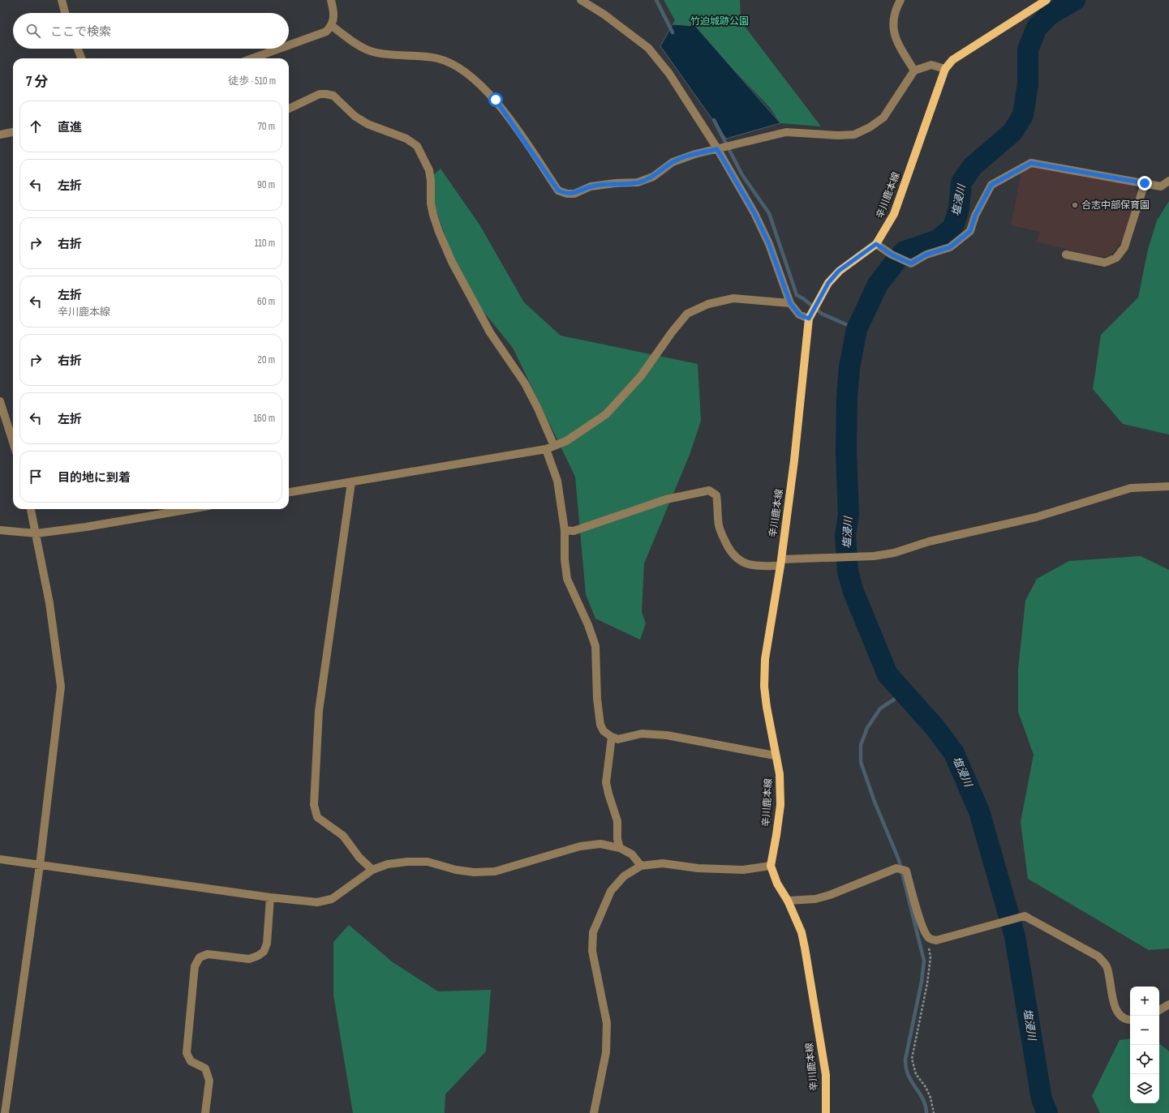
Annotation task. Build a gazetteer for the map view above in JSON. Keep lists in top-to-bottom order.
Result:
{
  "streets": {
    "main road": ["辛川鹿本線"]
  },
  "water": ["塩浸川"],
  "parks": ["竹迫城跡公園"],
  "places": ["合志中部保育園"],
  "page": {
    "search": "ここで検索",
    "heading": ["7 分", "徒歩 · 510 m"],
    "list": [
      ["直進", "70 m"],
      ["左折", "90 m"],
      ["右折", "110 m"],
      ["左折", "辛川鹿本線", "60 m"],
      ["右折", "20 m"],
      ["左折", "160 m"],
      "目的地に到着"
    ],
    "map_buttons": ["+", "−"]
  }
}
